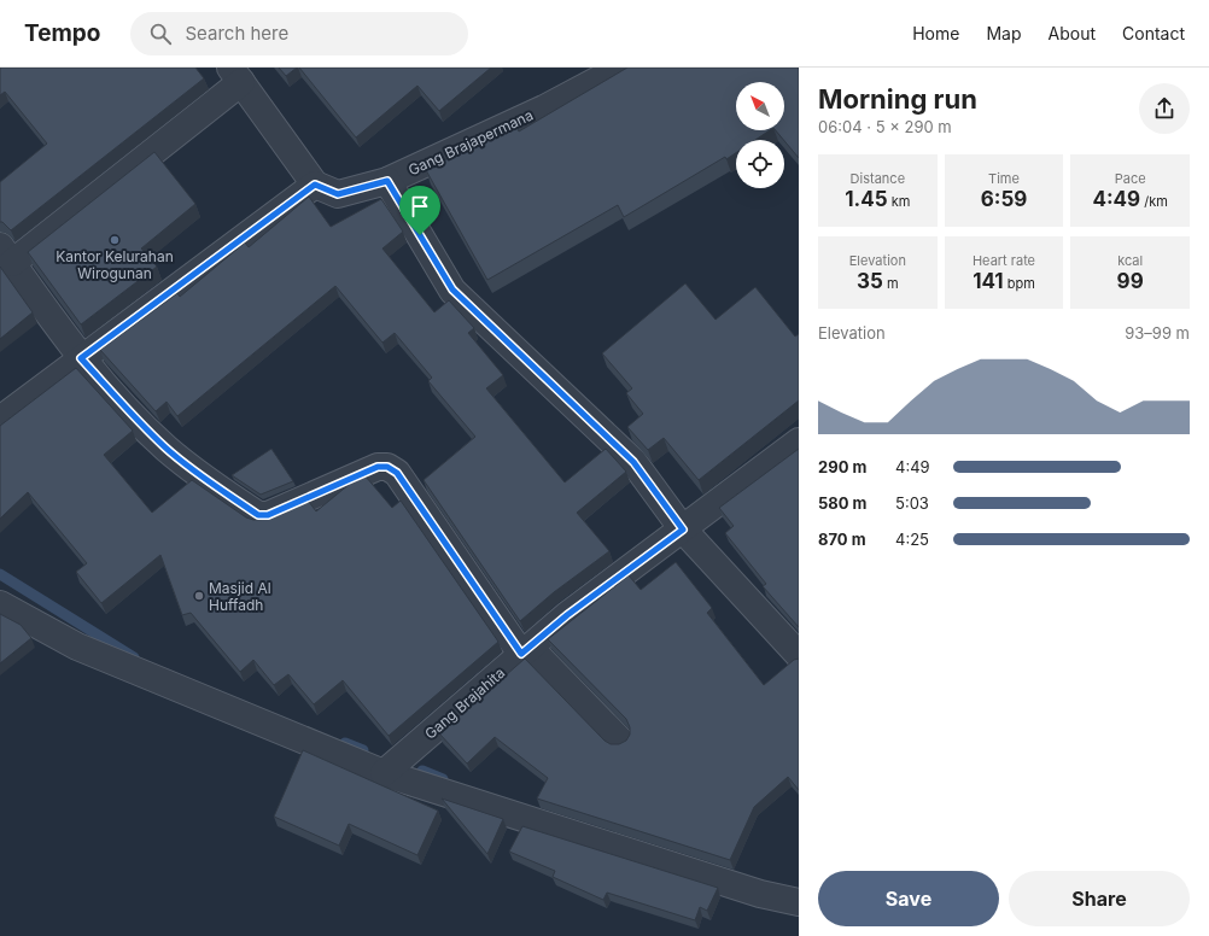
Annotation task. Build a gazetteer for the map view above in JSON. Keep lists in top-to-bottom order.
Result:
{
  "streets": {
    "street": ["Gang Brajapermana", "Gang Brajahita"]
  },
  "places": ["Kantor Kelurahan Wirogunan", "Masjid Al Huffadh"],
  "north": "top left",
  "page": {
    "header": "Tempo",
    "search": "Search here",
    "nav": [
      "Home",
      "Map",
      "About",
      "Contact"
    ],
    "heading": ["Morning run", "06:04 · 5 × 290 m"],
    "stats": [
      ["Distance", "1.45 km"],
      ["Time", "6:59"],
      ["Pace", "4:49 /km"],
      ["Elevation", "35 m"],
      ["Heart rate", "141 bpm"],
      ["kcal", "99"]
    ],
    "chart": ["Elevation", "93–99 m"],
    "list": [
      {
        "name": "290 m",
        "note": "4:49"
      },
      {
        "name": "580 m",
        "note": "5:03"
      },
      {
        "name": "870 m",
        "note": "4:25"
      }
    ],
    "buttons": ["Save", "Share"]
  }
}
